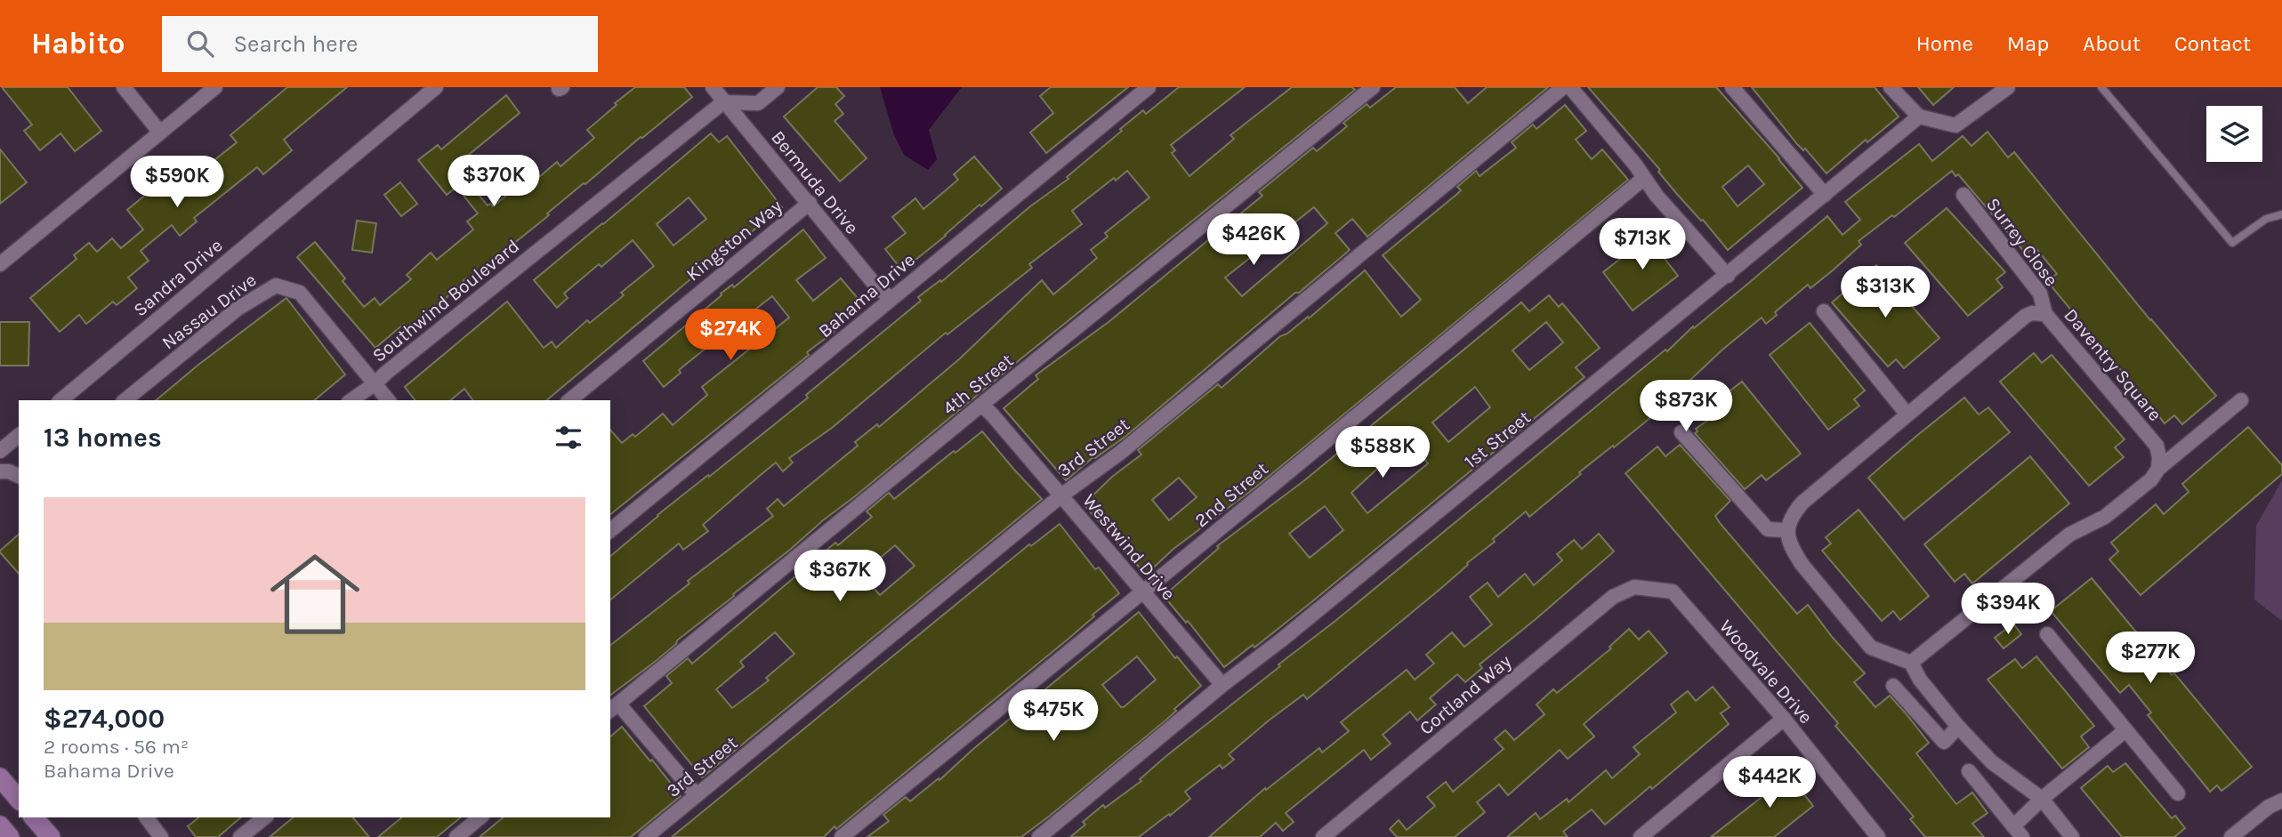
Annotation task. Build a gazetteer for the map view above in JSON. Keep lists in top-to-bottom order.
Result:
{
  "streets": {
    "street": [
      "Bermuda Drive",
      "Kingston Way",
      "Surrey Close",
      "Sandra Drive",
      "Bahama Drive",
      "Southwind Boulevard",
      "Nassau Drive",
      "Daventry Square",
      "4th Street",
      "1st Street",
      "3rd Street",
      "2nd Street",
      "Westwind Drive",
      "Woodvale Drive",
      "Cortland Way"
    ]
  },
  "crossings": [
    ["Bermuda Drive", "Kingston Way"],
    ["Bermuda Drive", "Bahama Drive"],
    ["Bermuda Drive", "Southwind Boulevard"],
    ["Surrey Close", "Daventry Square"],
    ["Southwind Boulevard", "Nassau Drive"],
    ["4th Street", "Westwind Drive"],
    ["1st Street", "Westwind Drive"],
    ["3rd Street", "Westwind Drive"],
    ["2nd Street", "Westwind Drive"],
    ["Woodvale Drive", "Cortland Way"]
  ],
  "page": {
    "header": "Habito",
    "search": "Search here",
    "nav": [
      "Home",
      "Map",
      "About",
      "Contact"
    ],
    "price": [
      "$370K",
      "$590K",
      "$426K",
      "$713K",
      "$313K",
      "$274K",
      "$873K",
      "$588K",
      "$367K",
      "$394K",
      "$277K",
      "$475K",
      "$442K"
    ],
    "heading": "13 homes",
    "list": [
      {
        "name": "$274,000",
        "note": "2 rooms · 56 m² · Bahama Drive"
      }
    ]
  }
}
